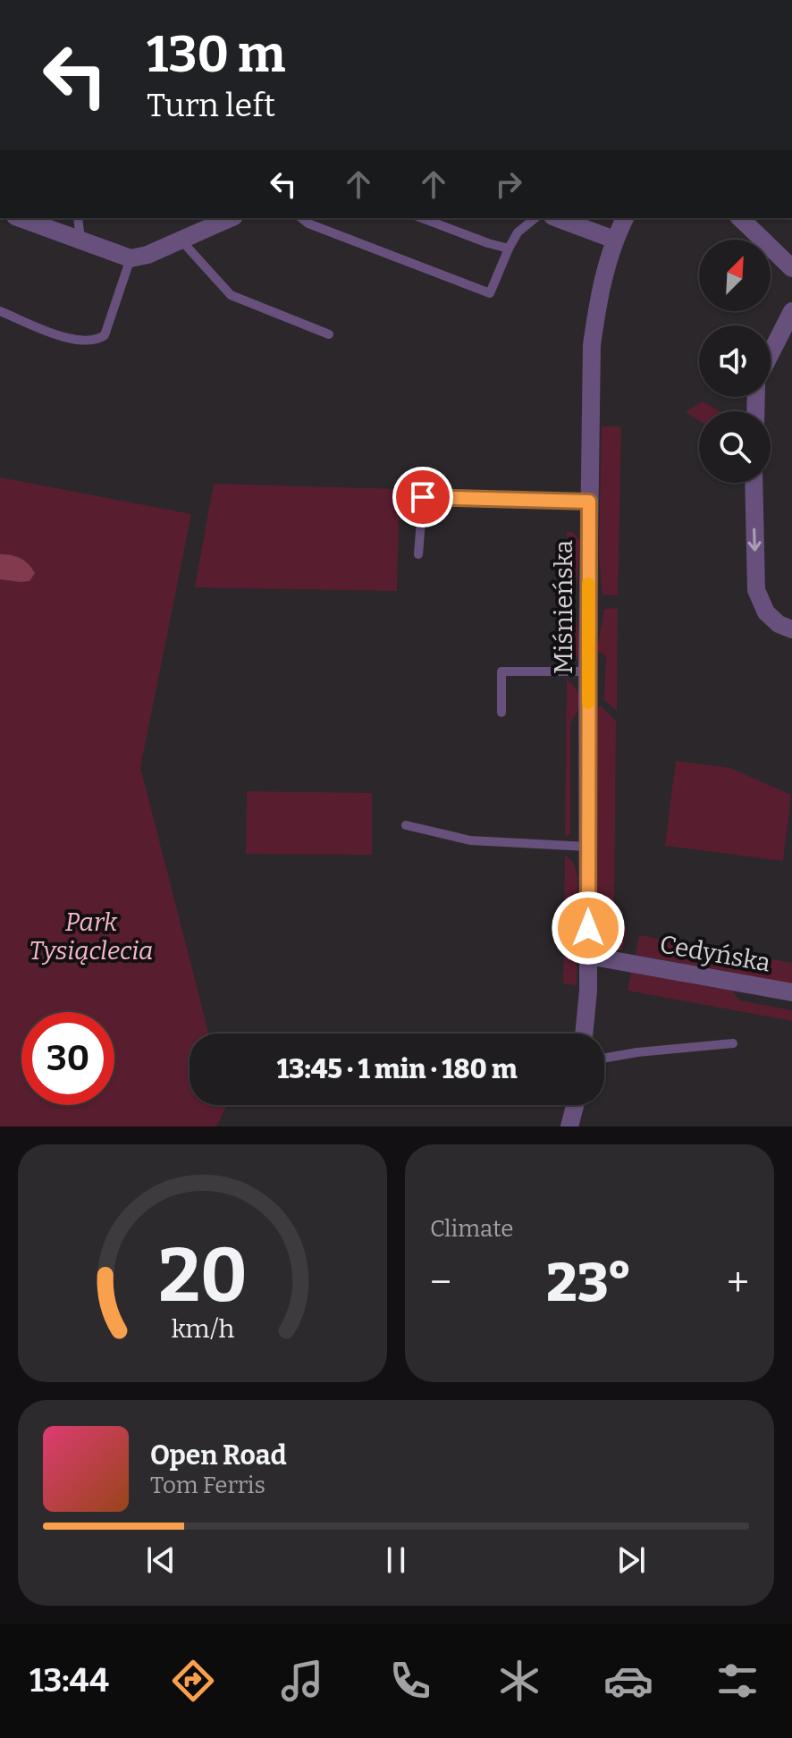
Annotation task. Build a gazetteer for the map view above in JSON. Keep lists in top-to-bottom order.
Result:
{
  "streets": {
    "street": ["Miśnieńska", "Cedyńska"]
  },
  "crossings": [
    ["Miśnieńska", "Cedyńska"]
  ],
  "parks": ["Park Tysiąclecia"],
  "north": "top right",
  "page": {
    "turn": ["130 m", "Turn left"],
    "limit": "30",
    "trip": "13:45 · 1 min · 180 m",
    "tile": "Climate",
    "heat": ["−", "23°", "+"],
    "song": ["Open Road", "Tom Ferris"],
    "tabs": "13:44",
    "gauge": ["20", "km/h"]
  }
}
